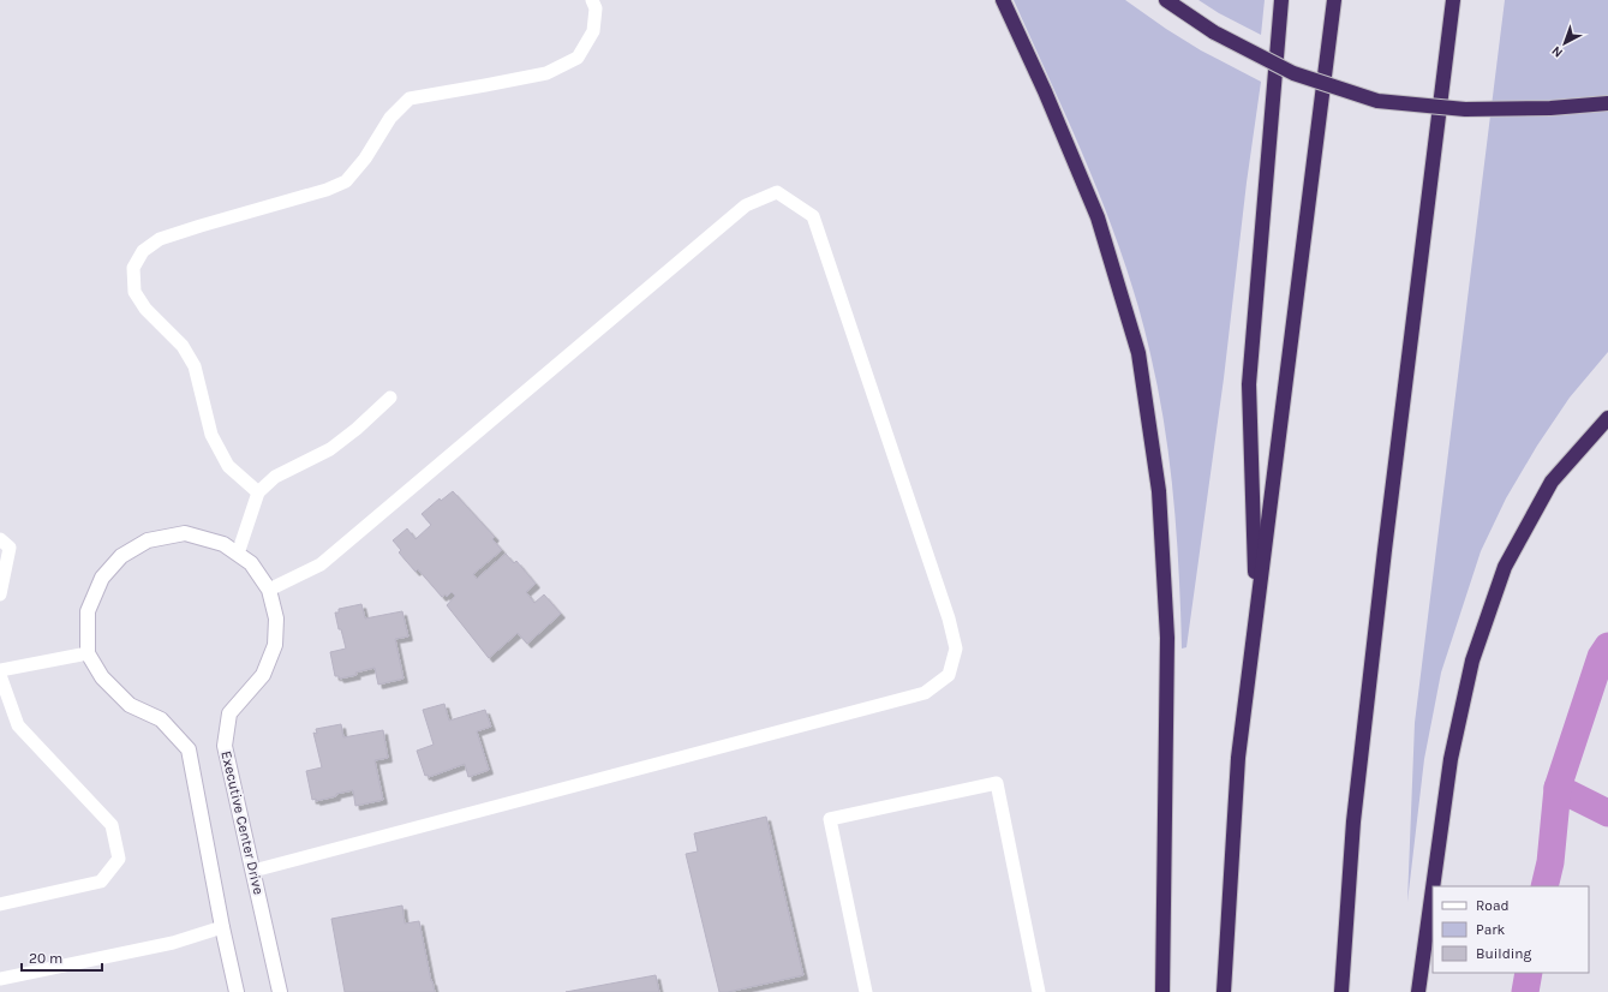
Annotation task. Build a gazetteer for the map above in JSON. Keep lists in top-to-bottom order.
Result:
{
  "streets": {
    "street": ["Executive Center Drive"]
  },
  "legend": ["Road", "Park", "Building"],
  "scale_bar": "20 m",
  "north": "bottom left"
}
